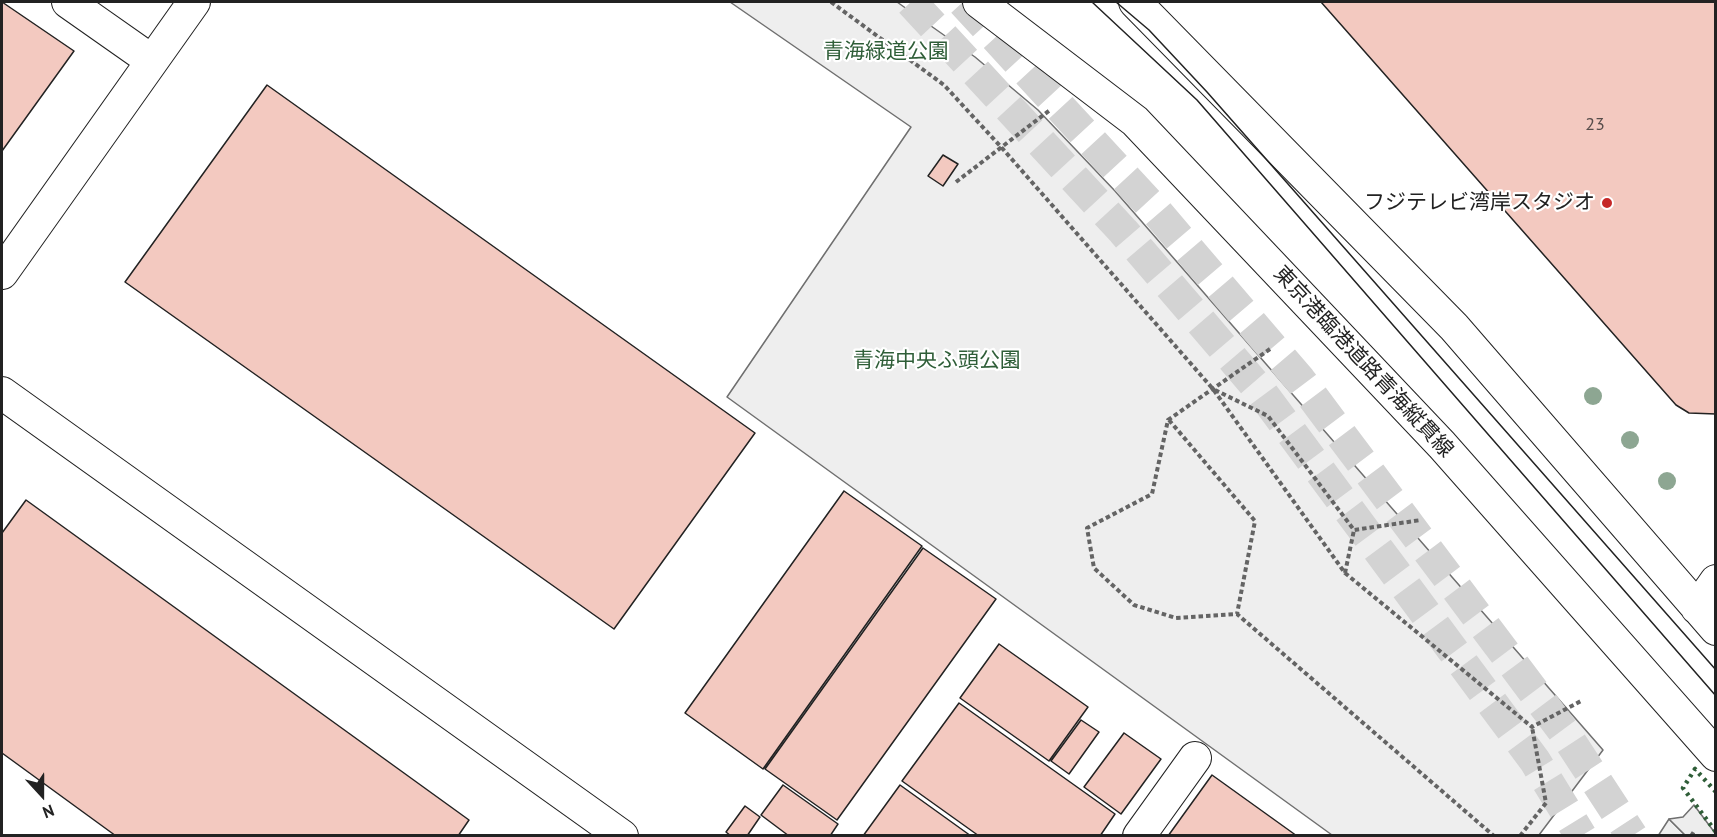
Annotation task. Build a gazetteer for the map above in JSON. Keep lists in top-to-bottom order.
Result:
{
  "streets": {
    "street": ["東京港臨港道路青海縦貫線"]
  },
  "parks": ["青海緑道公園", "青海中央ふ頭公園"],
  "places": ["フジテレビ湾岸スタジオ"],
  "house_numbers": ["23"],
  "north": "bottom"
}
